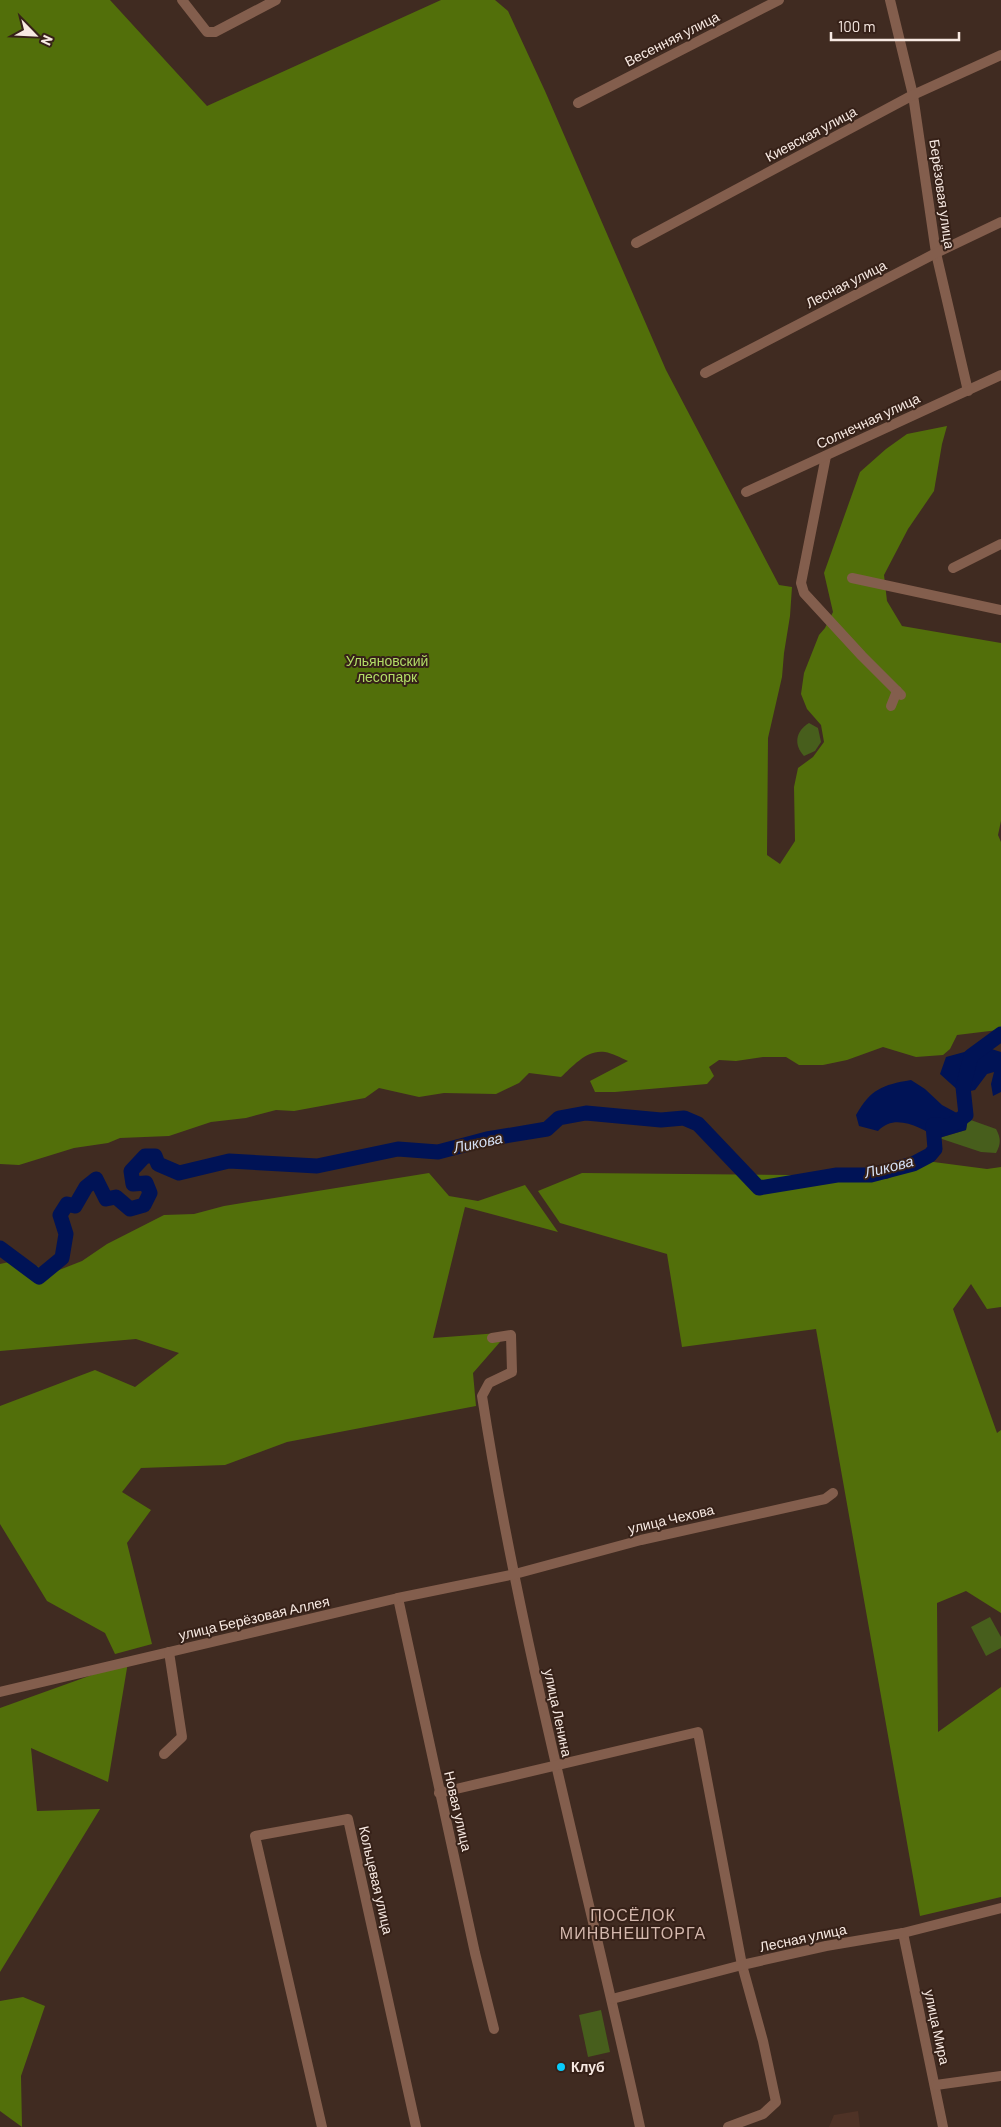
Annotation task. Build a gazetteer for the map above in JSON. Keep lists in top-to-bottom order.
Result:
{
  "streets": {
    "street": [
      "Весенняя улица",
      "Киевская улица",
      "Берёзовая улица",
      "Лесная улица",
      "Солнечная улица",
      "улица Чехова",
      "улица Берёзовая Аллея",
      "улица Ленина",
      "Новая улица",
      "Кольцевая улица",
      "улица Мира"
    ]
  },
  "crossings": [
    ["Киевская улица", "Берёзовая улица"],
    ["Берёзовая улица", "Лесная улица"],
    ["Берёзовая улица", "Солнечная улица"],
    ["Лесная улица", "улица Ленина"],
    ["Лесная улица", "улица Мира"],
    ["улица Чехова", "улица Берёзовая Аллея"],
    ["улица Чехова", "улица Ленина"],
    ["улица Берёзовая Аллея", "улица Ленина"],
    ["улица Берёзовая Аллея", "Новая улица"]
  ],
  "districts": ["ПОСЁЛОК МИНВНЕШТОРГА"],
  "water": ["Ликова"],
  "parks": ["Ульяновский лесопарк"],
  "places": ["Клуб"],
  "scale_bar": "100 m",
  "north": "bottom right"
}
